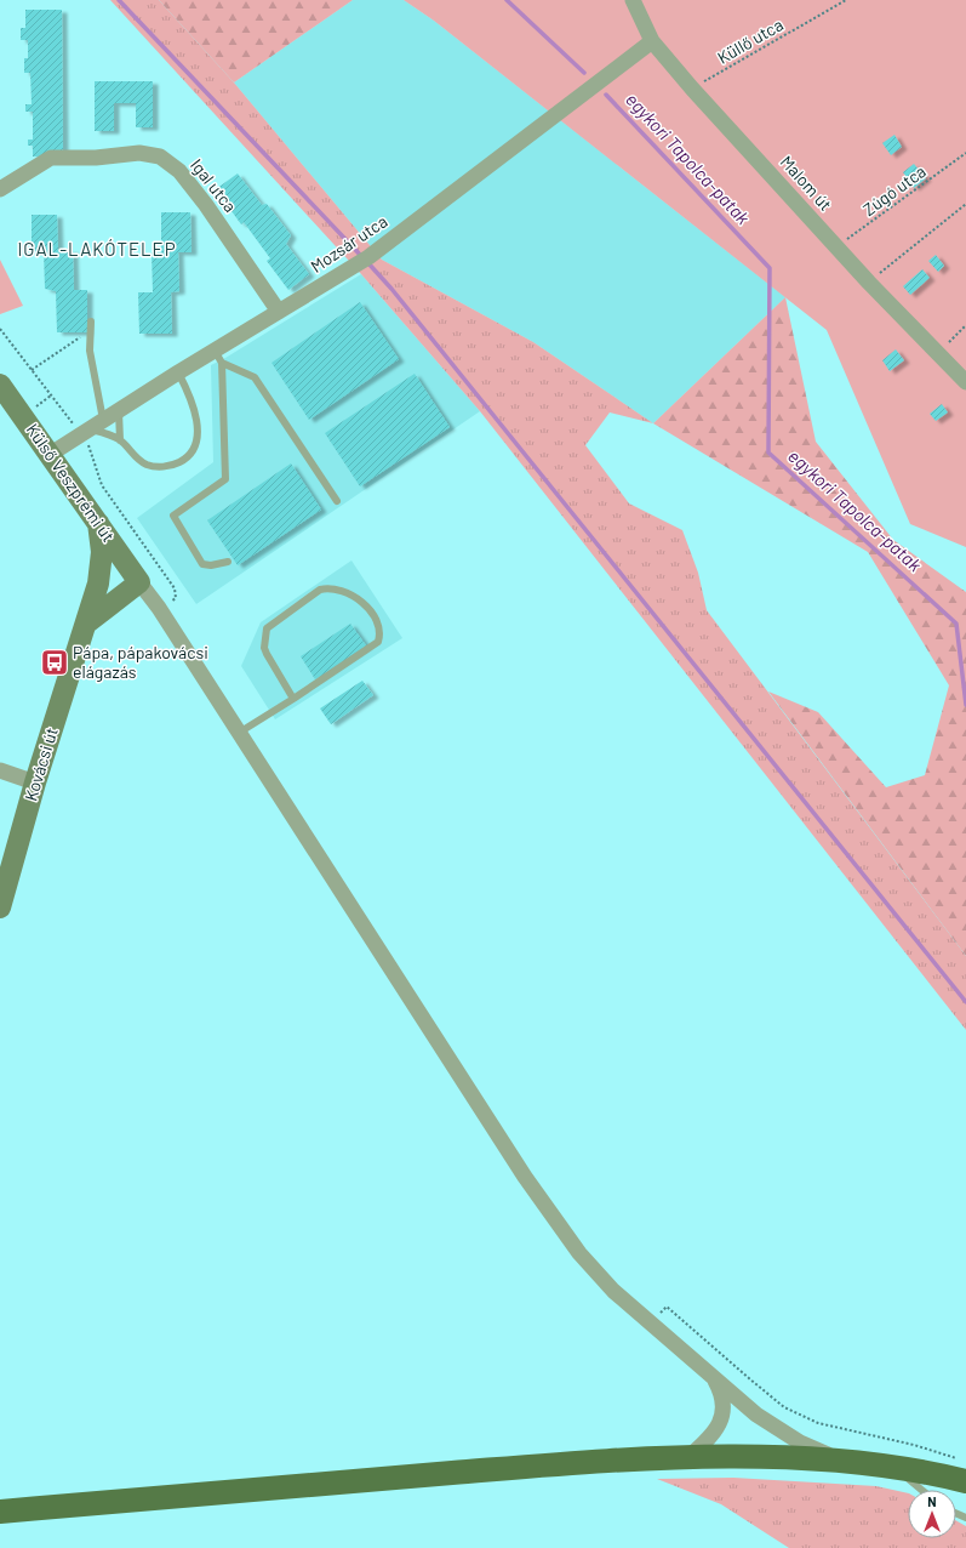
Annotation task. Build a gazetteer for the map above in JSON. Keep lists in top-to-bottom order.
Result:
{
  "streets": {
    "street": [
      "Malom út",
      "Igal utca",
      "Mozsár utca",
      "Külső Veszprémi út",
      "Kovácsi út"
    ],
    "path": ["Küllő utca", "Zúgó utca"]
  },
  "crossings": [
    ["Küllő utca", "Malom út"],
    ["Malom út", "Zúgó utca"],
    ["Malom út", "Mozsár utca"],
    ["Igal utca", "Mozsár utca"],
    ["Mozsár utca", "Külső Veszprémi út"],
    ["Külső Veszprémi út", "Kovácsi út"]
  ],
  "districts": ["IGAL-LAKÓTELEP"],
  "water": ["egykori Tapolca-patak"],
  "places": {
    "bus stop": ["Pápa, pápakovácsi elágazás"]
  },
  "north": "top"
}
